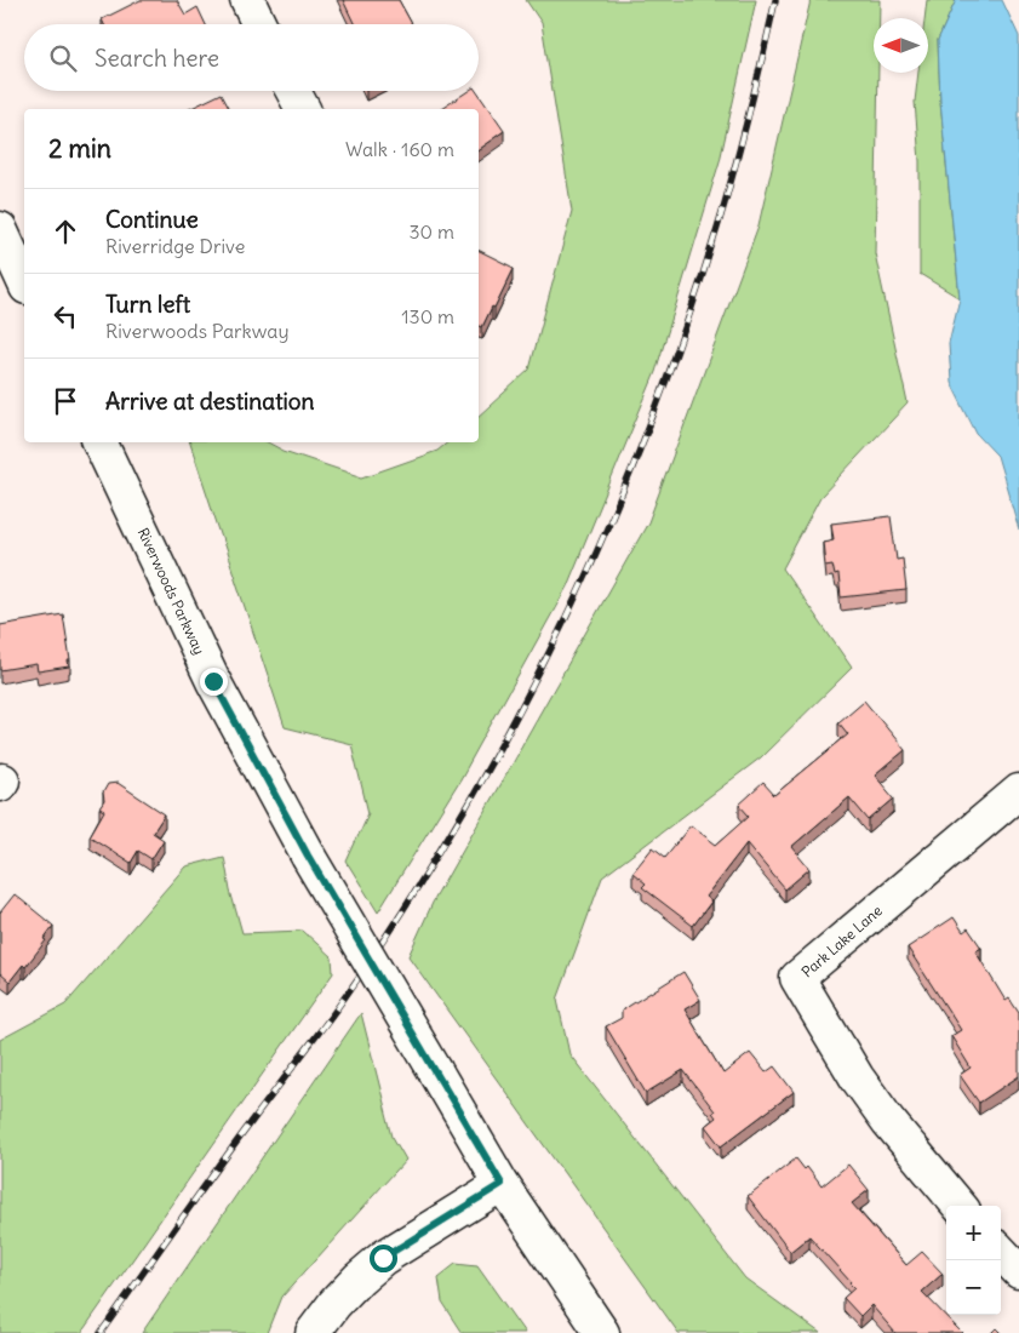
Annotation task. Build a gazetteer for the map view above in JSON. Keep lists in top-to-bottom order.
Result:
{
  "streets": {
    "street": ["Riverwoods Parkway", "Park Lake Lane"]
  },
  "north": "left",
  "page": {
    "search": "Search here",
    "heading": ["2 min", "Walk · 160 m"],
    "list": [
      ["Continue", "Riverridge Drive", "30 m"],
      ["Turn left", "Riverwoods Parkway", "130 m"],
      "Arrive at destination"
    ],
    "map_buttons": ["+", "−"]
  }
}
